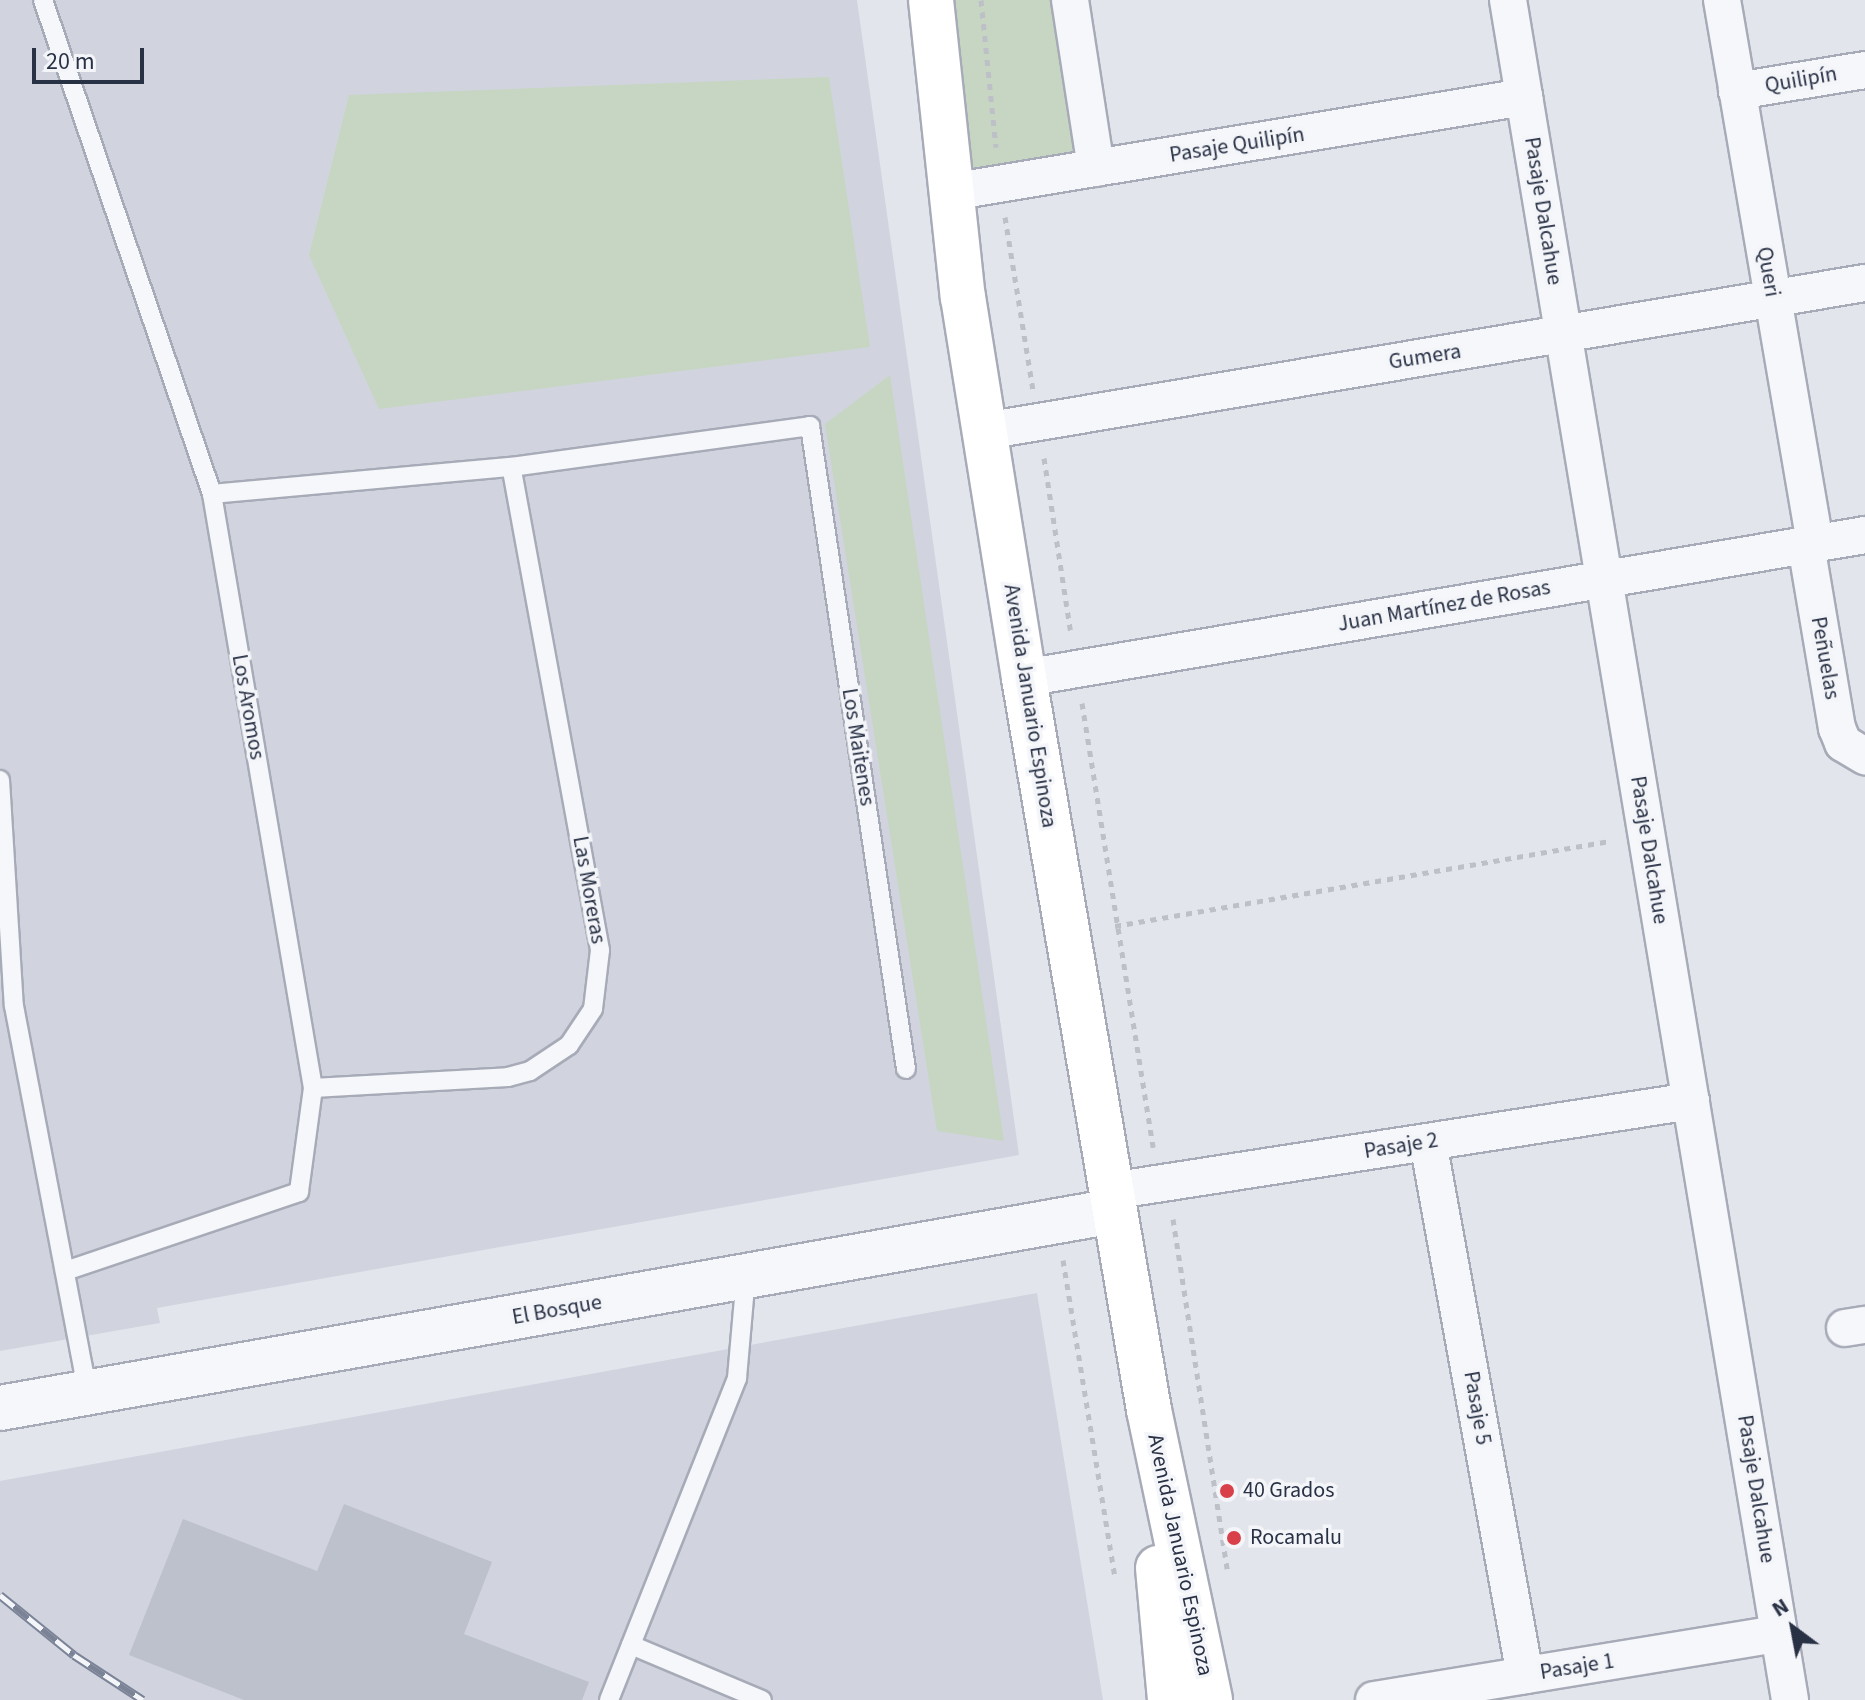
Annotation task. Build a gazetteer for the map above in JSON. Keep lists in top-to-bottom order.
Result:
{
  "streets": {
    "main road": ["Avenida Januario Espinoza"],
    "street": [
      "Quilipín",
      "Pasaje Quilipín",
      "Pasaje Dalcahue",
      "Queri",
      "Gumera",
      "Juan Martínez de Rosas",
      "Peñuelas",
      "Pasaje 2",
      "El Bosque",
      "Pasaje 5",
      "Pasaje 1"
    ],
    "lane": ["Los Aromos", "Los Maitenes", "Las Moreras"]
  },
  "crossings": [
    ["Quilipín", "Queri"],
    ["Pasaje Quilipín", "Pasaje Dalcahue"],
    ["Pasaje Quilipín", "Avenida Januario Espinoza"],
    ["Pasaje Dalcahue", "Gumera"],
    ["Pasaje Dalcahue", "Juan Martínez de Rosas"],
    ["Pasaje Dalcahue", "Pasaje 2"],
    ["Pasaje Dalcahue", "Pasaje 1"],
    ["Queri", "Gumera"],
    ["Queri", "Juan Martínez de Rosas"],
    ["Queri", "Peñuelas"],
    ["Gumera", "Avenida Januario Espinoza"],
    ["Juan Martínez de Rosas", "Peñuelas"],
    ["Juan Martínez de Rosas", "Avenida Januario Espinoza"],
    ["Avenida Januario Espinoza", "Pasaje 2"],
    ["Avenida Januario Espinoza", "El Bosque"],
    ["Los Aromos", "Las Moreras"],
    ["Los Maitenes", "Las Moreras"],
    ["Pasaje 2", "El Bosque"],
    ["Pasaje 2", "Pasaje 5"],
    ["Pasaje 5", "Pasaje 1"]
  ],
  "places": ["40 Grados", "Rocamalu"],
  "scale_bar": "20 m",
  "north": "top left"
}
